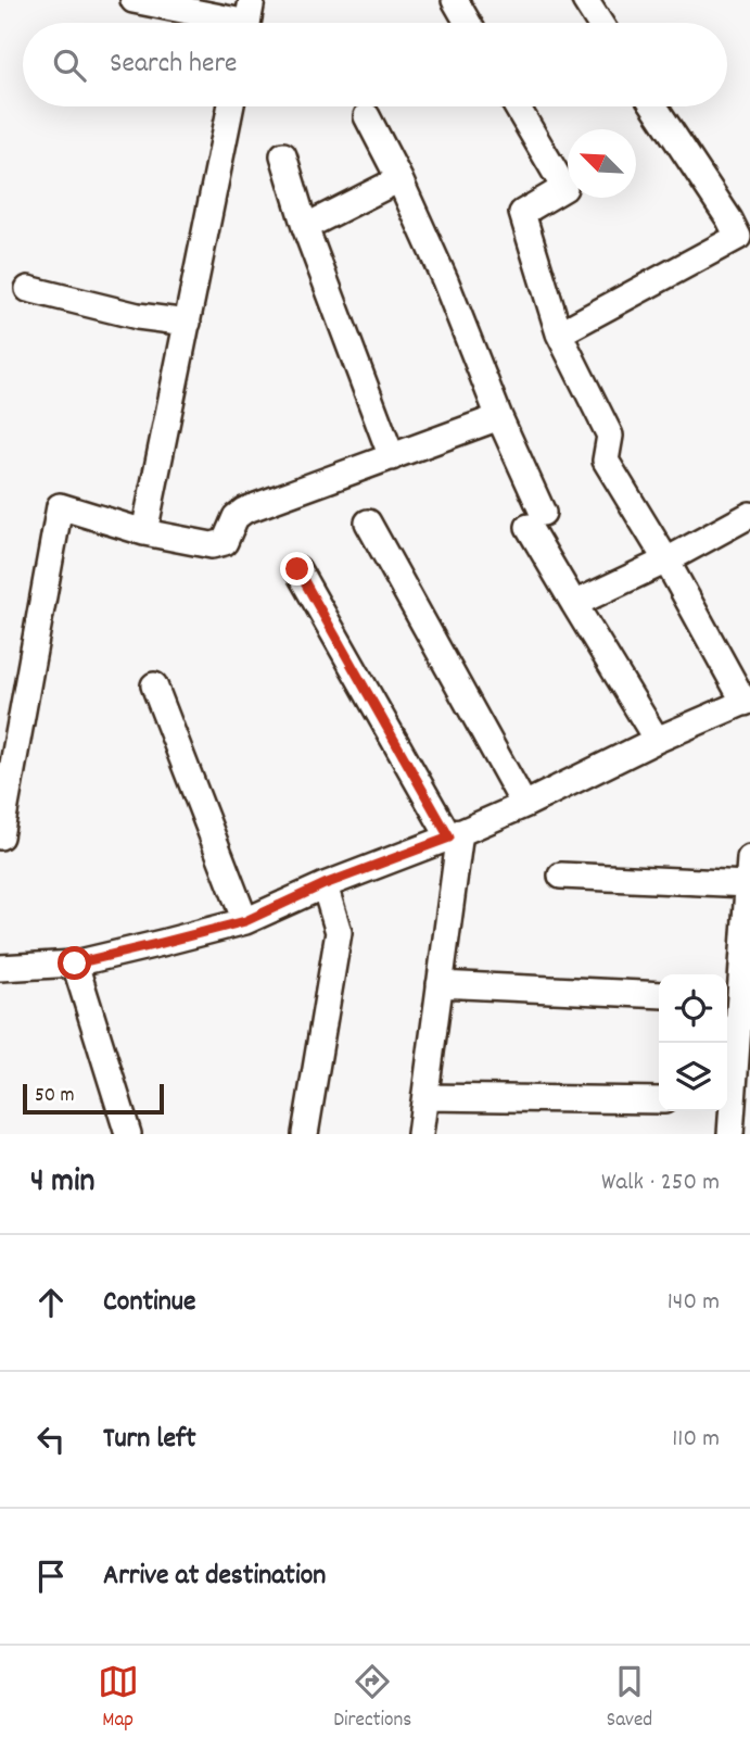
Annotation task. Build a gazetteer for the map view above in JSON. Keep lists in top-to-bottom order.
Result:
{
  "scale_bar": "50 m",
  "north": "top left",
  "page": {
    "search": "Search here",
    "scale": "50 m",
    "heading": ["4 min", "Walk · 250 m"],
    "list": [
      ["Continue", "140 m"],
      ["Turn left", "110 m"],
      "Arrive at destination"
    ],
    "nav": ["Map", "Directions", "Saved"]
  }
}
